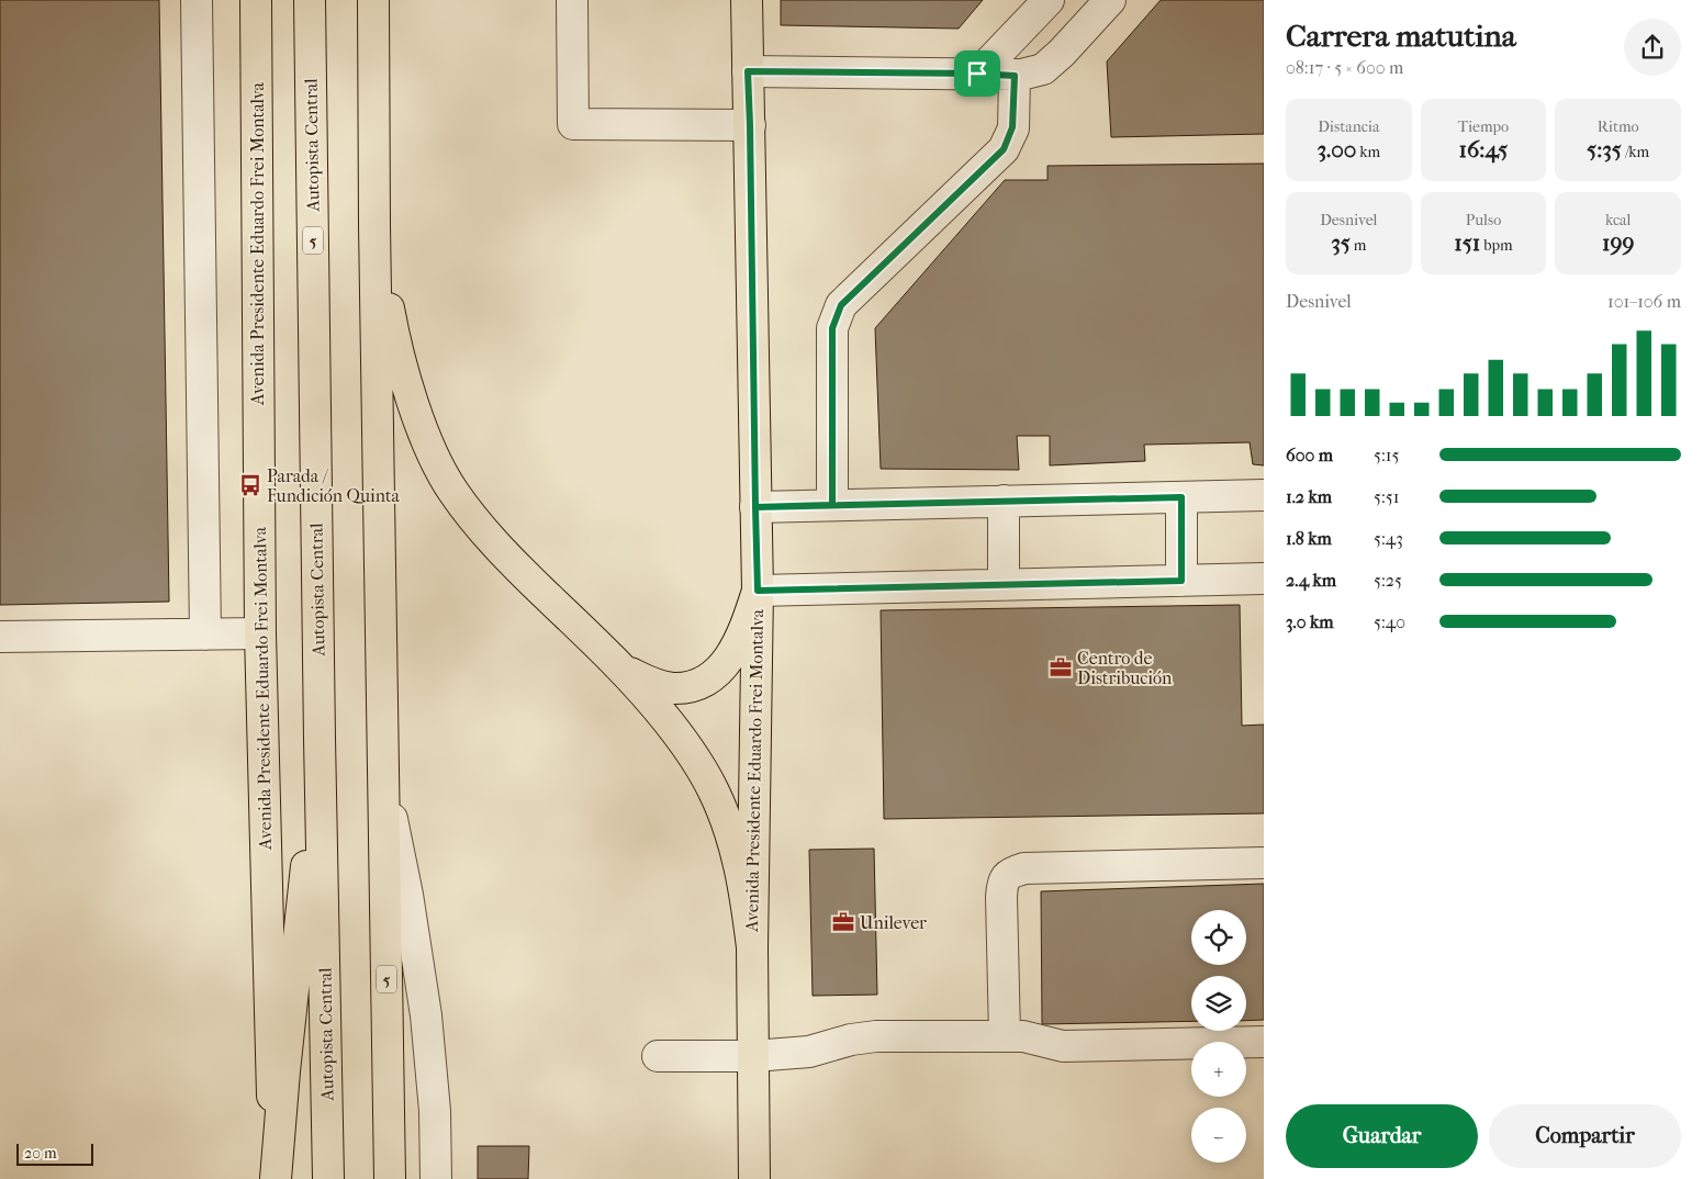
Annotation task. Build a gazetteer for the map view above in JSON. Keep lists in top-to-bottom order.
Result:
{
  "streets": {
    "main road": ["Autopista Central", "5", "Avenida Presidente Eduardo Frei Montalva"]
  },
  "places": {
    "bus stop": ["Parada / Fundición Quinta"],
    "office": ["Centro de Distribución", "Unilever"]
  },
  "scale_bar": "20 m",
  "page": {
    "heading": ["Carrera matutina", "08:17 · 5 × 600 m"],
    "stats": [
      ["Distancia", "3.00 km"],
      ["Tiempo", "16:45"],
      ["Ritmo", "5:35 /km"],
      ["Desnivel", "35 m"],
      ["Pulso", "151 bpm"],
      ["kcal", "199"]
    ],
    "chart": ["Desnivel", "101–106 m"],
    "list": [
      {
        "name": "600 m",
        "note": "5:15"
      },
      {
        "name": "1.2 km",
        "note": "5:51"
      },
      {
        "name": "1.8 km",
        "note": "5:43"
      },
      {
        "name": "2.4 km",
        "note": "5:25"
      },
      {
        "name": "3.0 km",
        "note": "5:40"
      }
    ],
    "map_buttons": ["+", "−"],
    "buttons": ["Guardar", "Compartir"],
    "scale": "20 m"
  }
}
